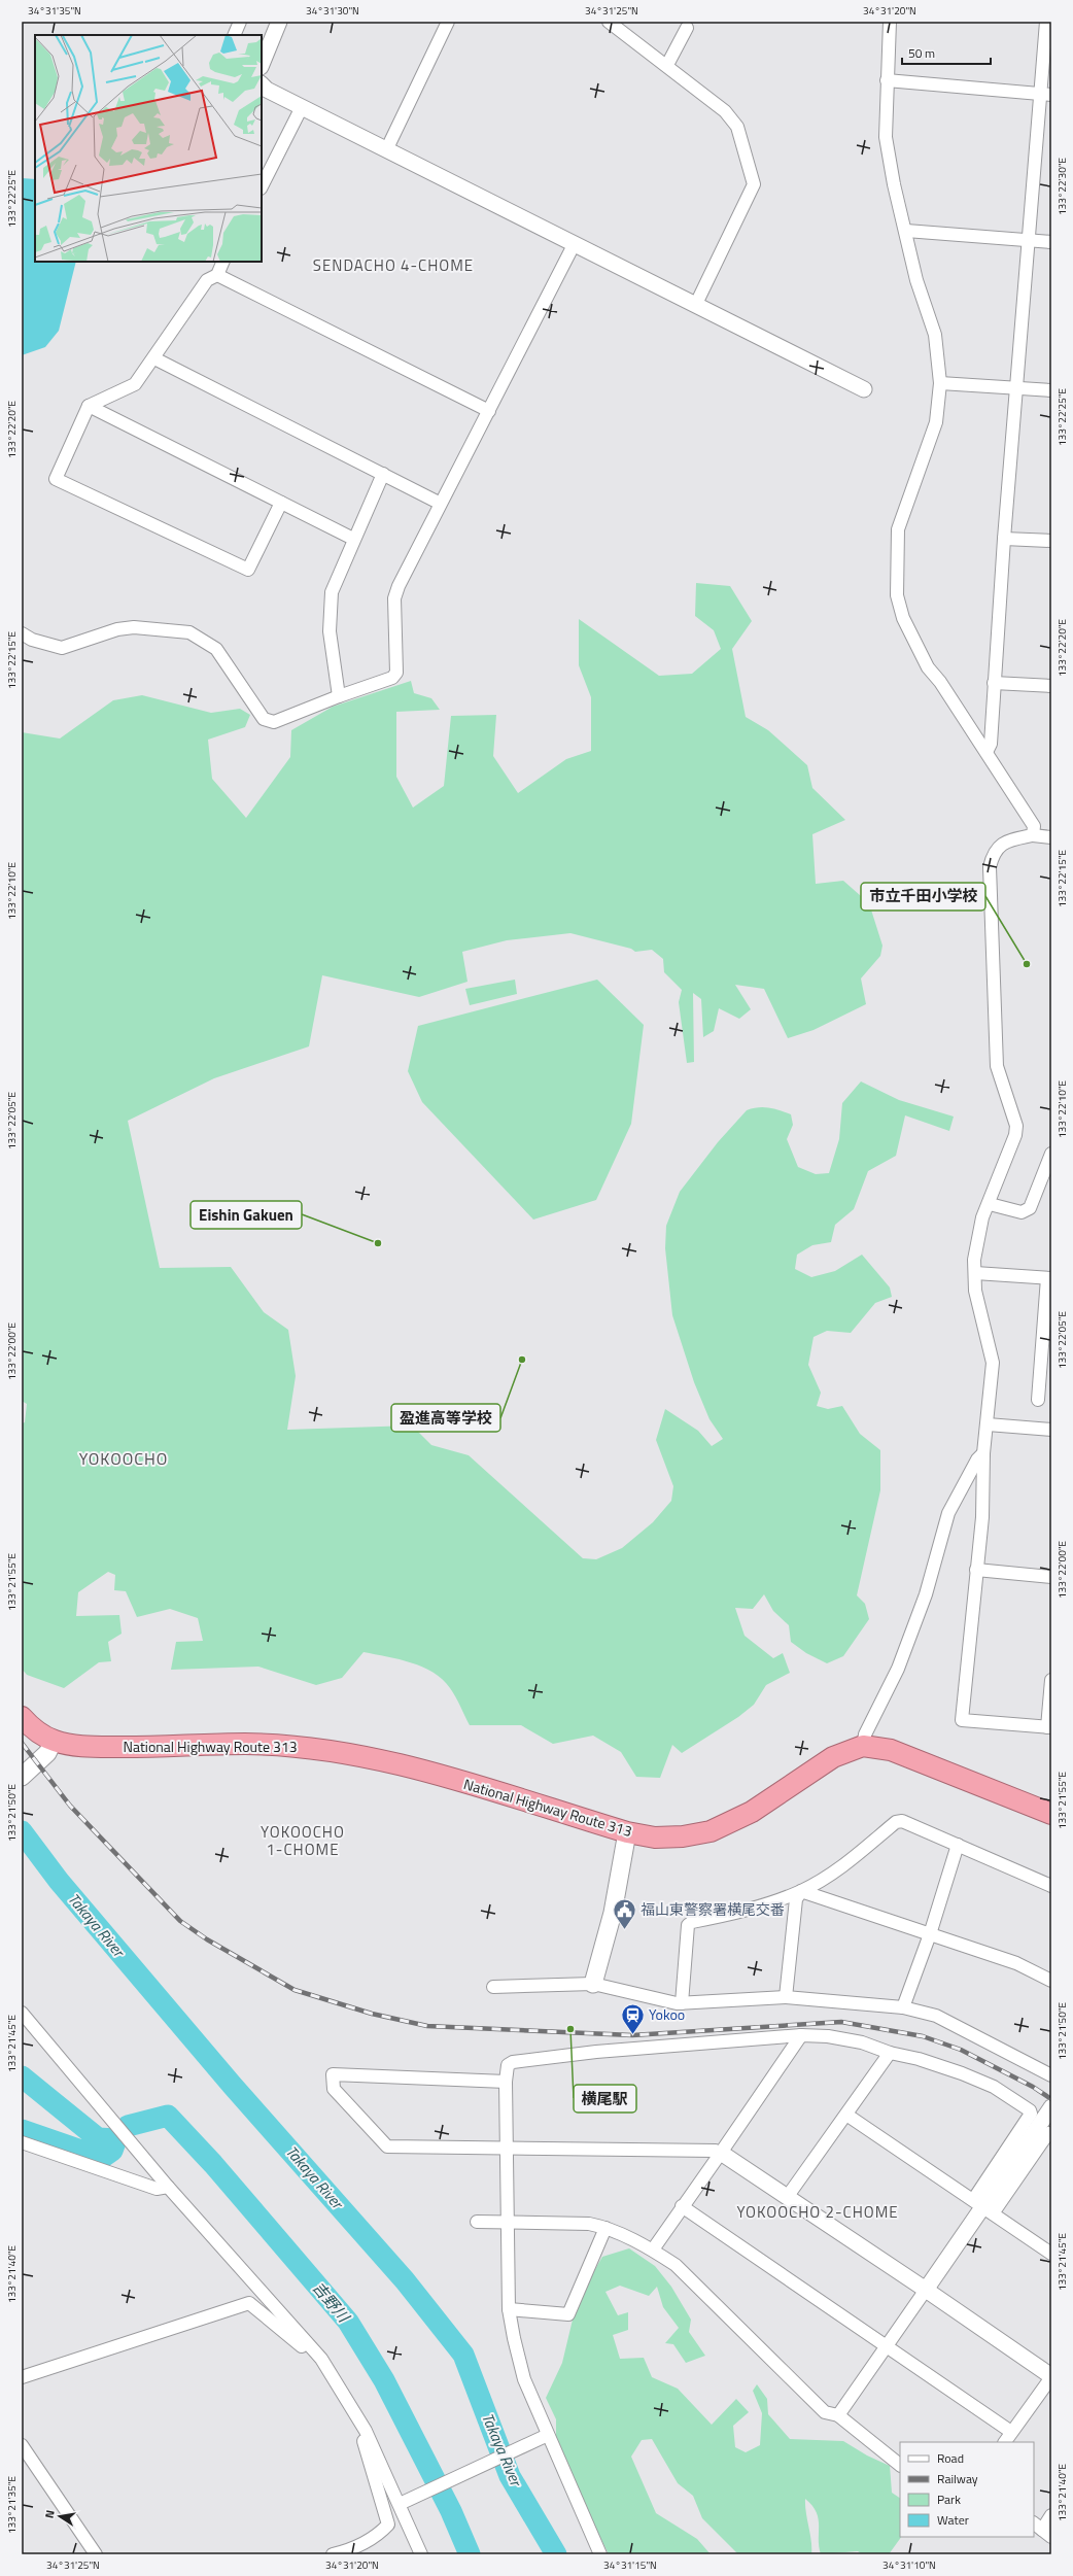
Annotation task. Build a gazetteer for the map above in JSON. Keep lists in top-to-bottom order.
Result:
{
  "streets": {
    "highway": ["National Highway Route 313"]
  },
  "districts": [
    "SENDACHO 4-CHOME",
    "YOKOOCHO",
    "YOKOOCHO 1-CHOME",
    "YOKOOCHO 2-CHOME"
  ],
  "water": ["Takaya River", "吉野川"],
  "places": {
    "other": [
      "市立千田小学校",
      "Eishin Gakuen",
      "盈進高等学校",
      "横尾駅"
    ],
    "public building": ["福山東警察署横尾交番"],
    "station": ["Yokoo"]
  },
  "legend": [
    "Road",
    "Railway",
    "Park",
    "Water"
  ],
  "scale_bar": "50 m",
  "north": "left",
  "coordinates": [
    "34°31'35\"N",
    "34°31'30\"N",
    "34°31'25\"N",
    "34°31'20\"N",
    "133°22'30\"E",
    "133°22'25\"E",
    "133°22'20\"E",
    "133°22'15\"E",
    "133°22'10\"E",
    "133°22'05\"E",
    "133°22'00\"E",
    "133°21'55\"E",
    "133°21'50\"E",
    "133°21'45\"E",
    "133°21'40\"E",
    "133°21'35\"E",
    "34°31'15\"N",
    "34°31'10\"N"
  ]
}
